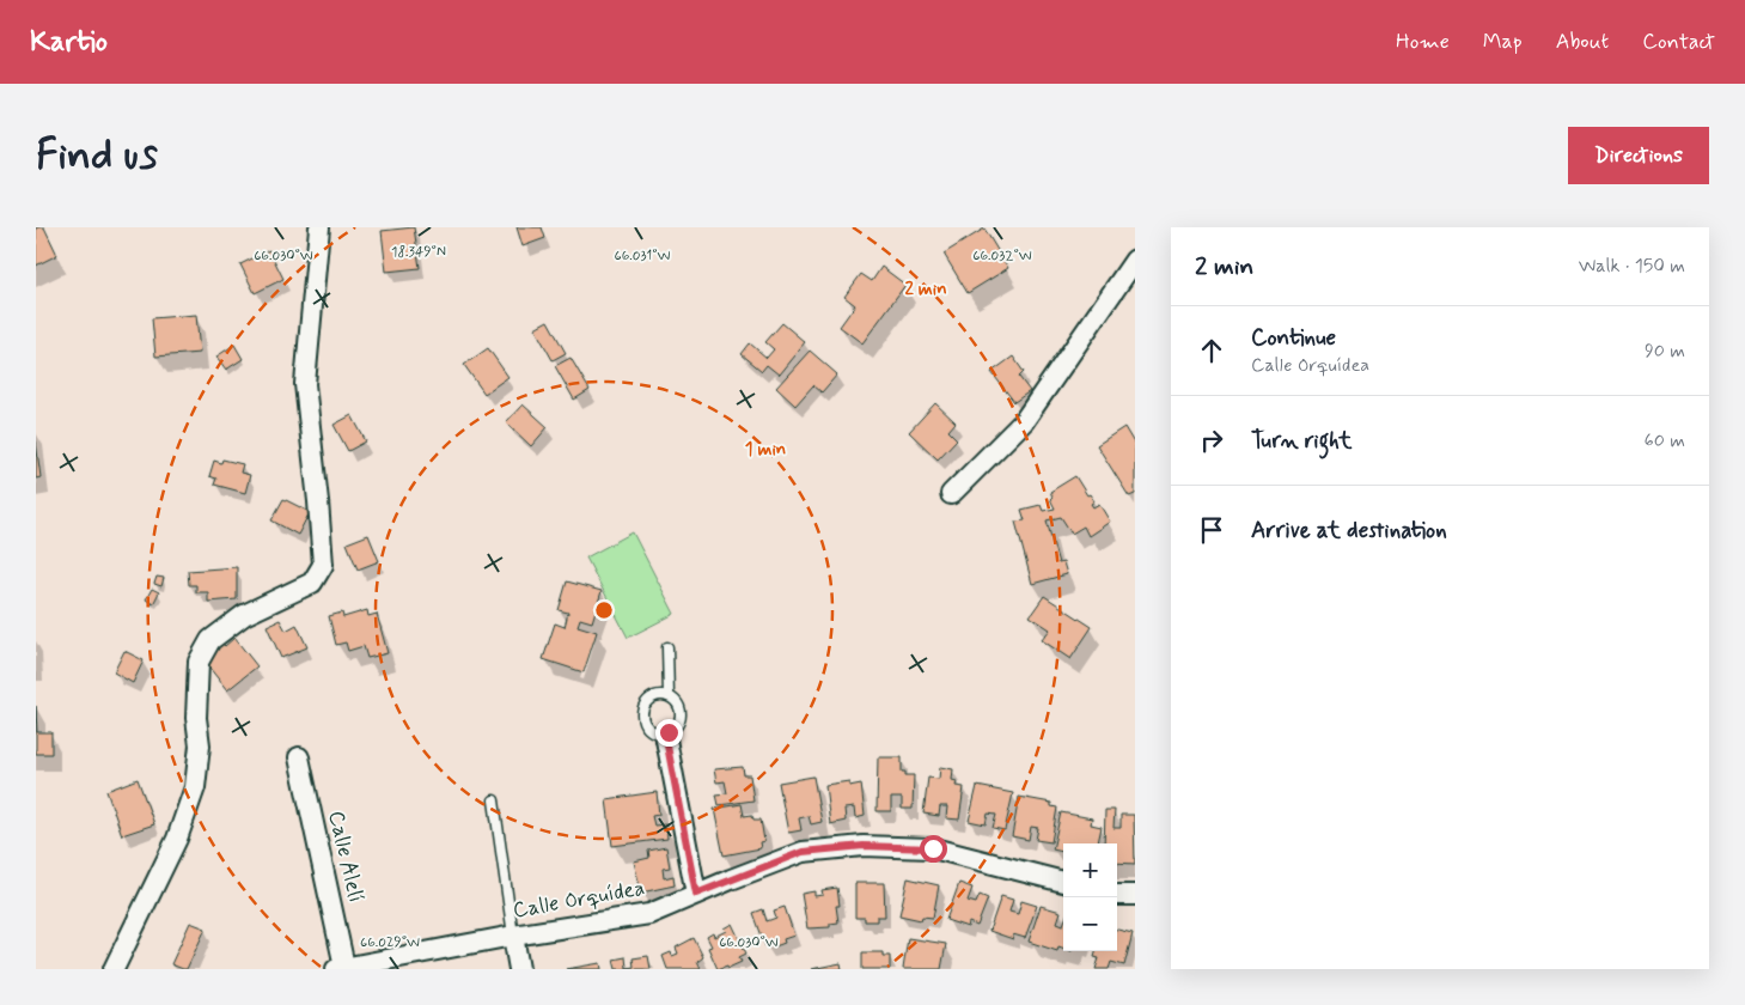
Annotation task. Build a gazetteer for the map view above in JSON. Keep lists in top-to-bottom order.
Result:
{
  "streets": {
    "street": ["Calle Alelí", "Calle Orquídea"]
  },
  "crossings": [
    ["Calle Alelí", "Calle Orquídea"]
  ],
  "page": {
    "header": "Kartio",
    "nav": [
      "Home",
      "Map",
      "About",
      "Contact"
    ],
    "buttons": "Directions",
    "title": "Find us",
    "heading": ["2 min", "Walk · 150 m"],
    "list": [
      ["Continue", "Calle Orquídea", "90 m"],
      ["Turn right", "60 m"],
      "Arrive at destination"
    ],
    "map_buttons": ["+", "−"]
  },
  "coordinates": [
    "18.349°N",
    "66.031°W",
    "66.032°W",
    "66.030°W",
    "66.029°W"
  ],
  "rings": ["2 min", "1 min"]
}
